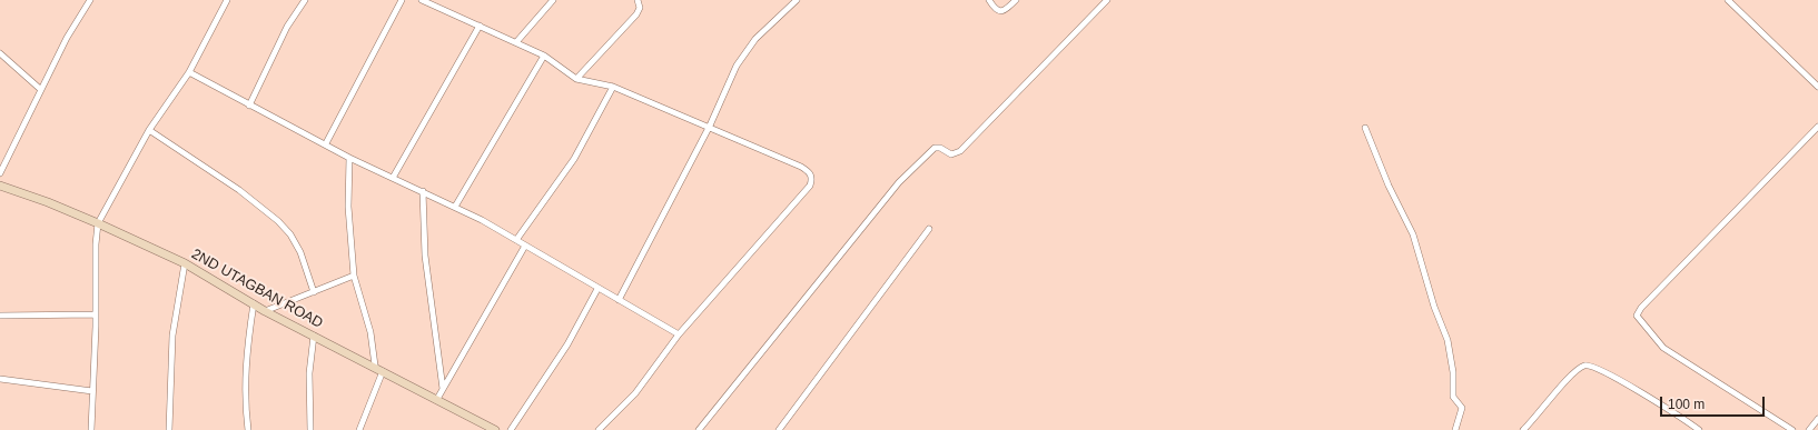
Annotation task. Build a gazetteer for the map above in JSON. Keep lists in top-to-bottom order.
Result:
{
  "streets": {
    "street": ["2ND UTAGBAN ROAD"]
  },
  "scale_bar": "100 m"
}
